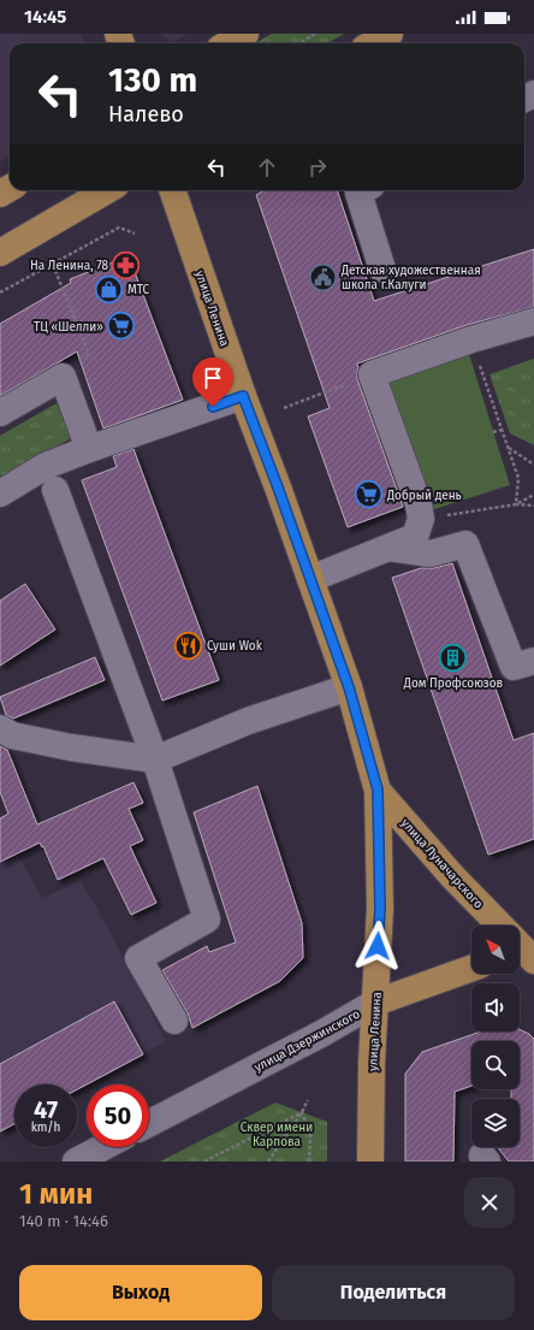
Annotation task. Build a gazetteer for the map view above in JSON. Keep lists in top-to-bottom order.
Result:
{
  "streets": {
    "main road": ["улица Ленина", "улица Луначарского", "улица Дзержинского"]
  },
  "crossings": [
    ["улица Ленина", "улица Луначарского"],
    ["улица Ленина", "улица Дзержинского"]
  ],
  "parks": ["Сквер имени Карпова"],
  "places": {
    "pharmacy": ["На Ленина, 78"],
    "public building": ["Детская художественная школа г.Калуги"],
    "shop": ["МТС"],
    "supermarket": ["ТЦ «Шелли»", "Добрый день"],
    "restaurant": ["Суши Wok"],
    "building": ["Дом Профсоюзов"]
  },
  "north": "top left",
  "page": {
    "status": "14:45",
    "turn": ["130 m", "Налево"],
    "speed": "47 km/h",
    "limit": "50",
    "heading": ["1 мин", "140 m · 14:46"],
    "buttons": ["Выход", "Поделиться"]
  }
}
